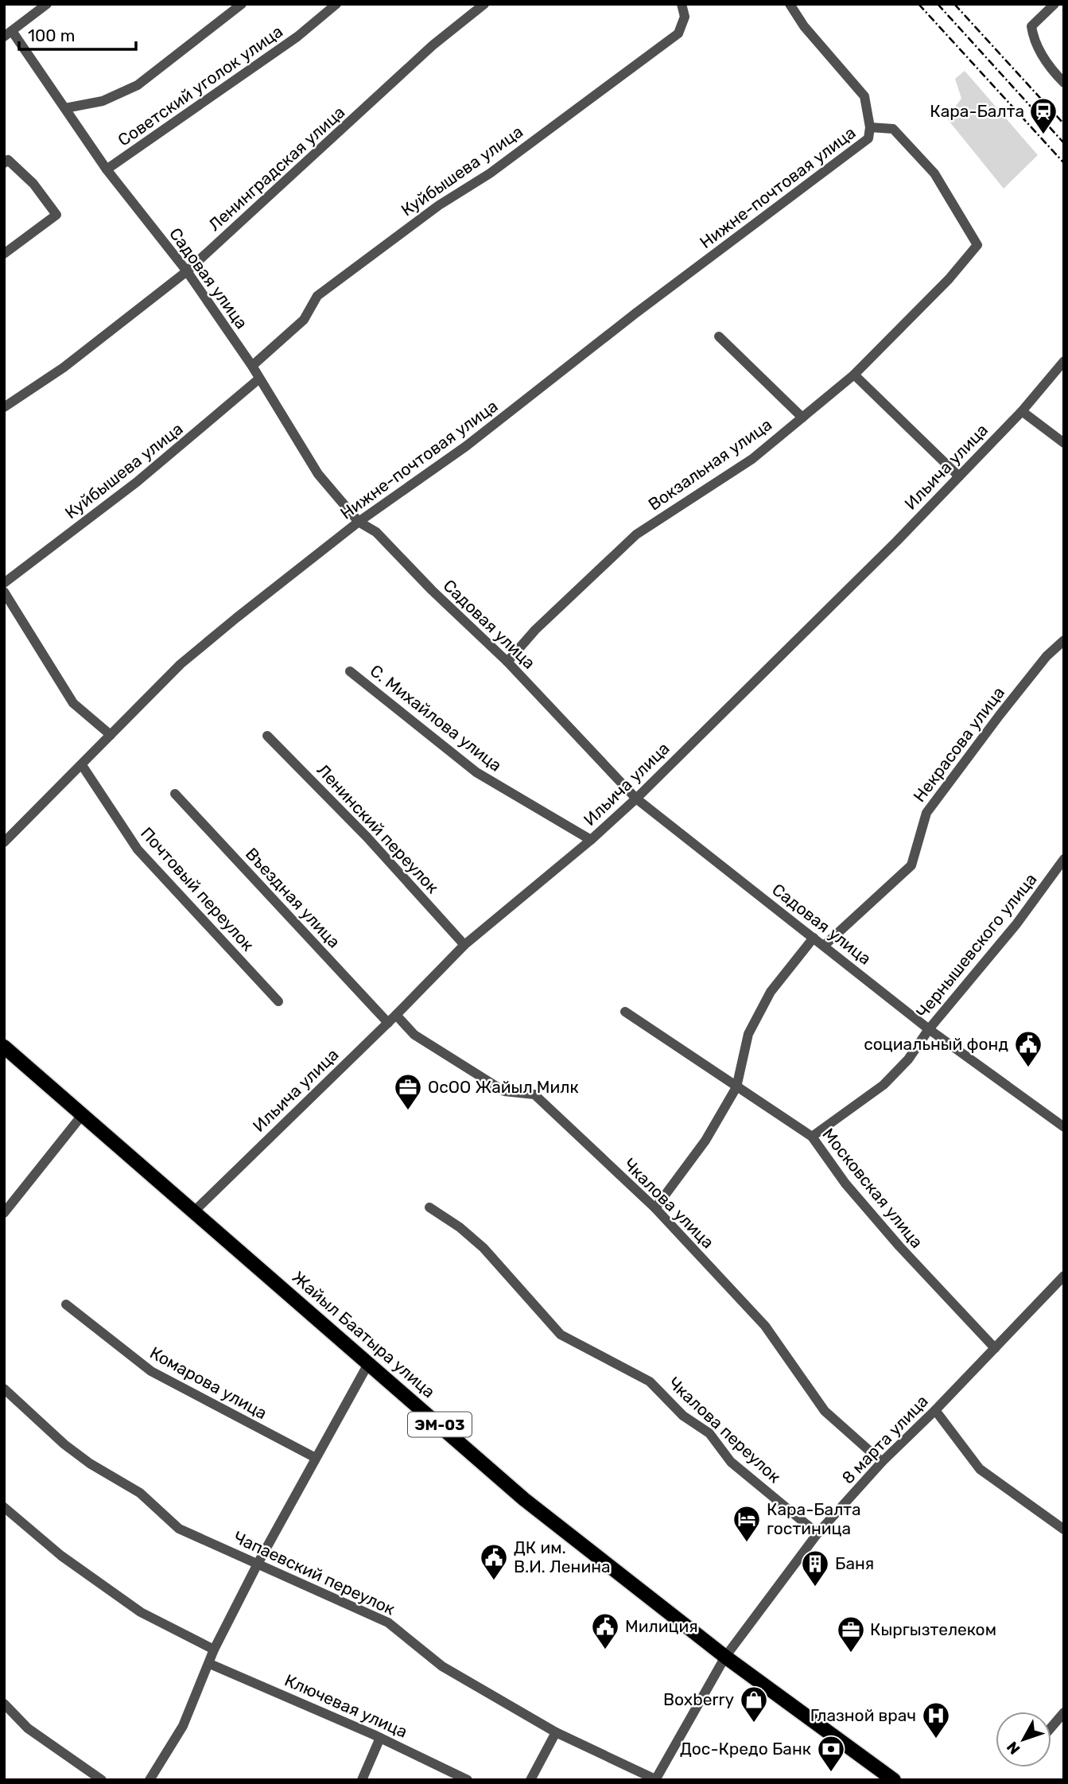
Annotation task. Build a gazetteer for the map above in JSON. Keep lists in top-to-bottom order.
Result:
{
  "streets": {
    "highway": ["Жайыл Баатыра улица", "ЭМ-03"],
    "street": [
      "Советский уголок улица",
      "Ленинградская улица",
      "Куйбышева улица",
      "Нижне-почтовая улица",
      "Садовая улица",
      "Вокзальная улица",
      "Ильича улица",
      "С. Михайлова улица",
      "Некрасова улица",
      "Ленинский переулок",
      "Почтовый переулок",
      "Въездная улица",
      "Чернышевского улица",
      "Московская улица",
      "Чкалова улица",
      "Комарова улица",
      "Чкалова переулок",
      "8 марта улица",
      "Чапаевский переулок",
      "Ключевая улица"
    ]
  },
  "crossings": [
    ["Советский уголок улица", "Садовая улица"],
    ["Ленинградская улица", "Садовая улица"],
    ["Куйбышева улица", "Садовая улица"],
    ["Нижне-почтовая улица", "Садовая улица"],
    ["Нижне-почтовая улица", "Вокзальная улица"],
    ["Нижне-почтовая улица", "Почтовый переулок"],
    ["Садовая улица", "Вокзальная улица"],
    ["Садовая улица", "Ильича улица"],
    ["Садовая улица", "Некрасова улица"],
    ["Садовая улица", "Чернышевского улица"],
    ["Ильича улица", "С. Михайлова улица"],
    ["Ильича улица", "Ленинский переулок"],
    ["Ильича улица", "Въездная улица"],
    ["Ильича улица", "Чкалова улица"],
    ["Ильича улица", "Жайыл Баатыра улица"],
    ["Чернышевского улица", "Московская улица"],
    ["Московская улица", "8 марта улица"],
    ["Чкалова улица", "8 марта улица"],
    ["Жайыл Баатыра улица", "8 марта улица"],
    ["Чкалова переулок", "8 марта улица"],
    ["8 марта улица", "Чапаевский переулок"]
  ],
  "places": {
    "station": ["Кара-Балта"],
    "public building": ["социальный фонд", "ДК им. В.И. Ленина", "Милиция"],
    "office": ["ОсОО Жайыл Милк", "Кыргызтелеком"],
    "hotel": ["Кара-Балта гостиница"],
    "building": ["Баня"],
    "shop": ["Boxberry"],
    "hospital": ["Глазной врач"],
    "bank": ["Дос-Кредо Банк"]
  },
  "scale_bar": "100 m",
  "north": "bottom left"
}
